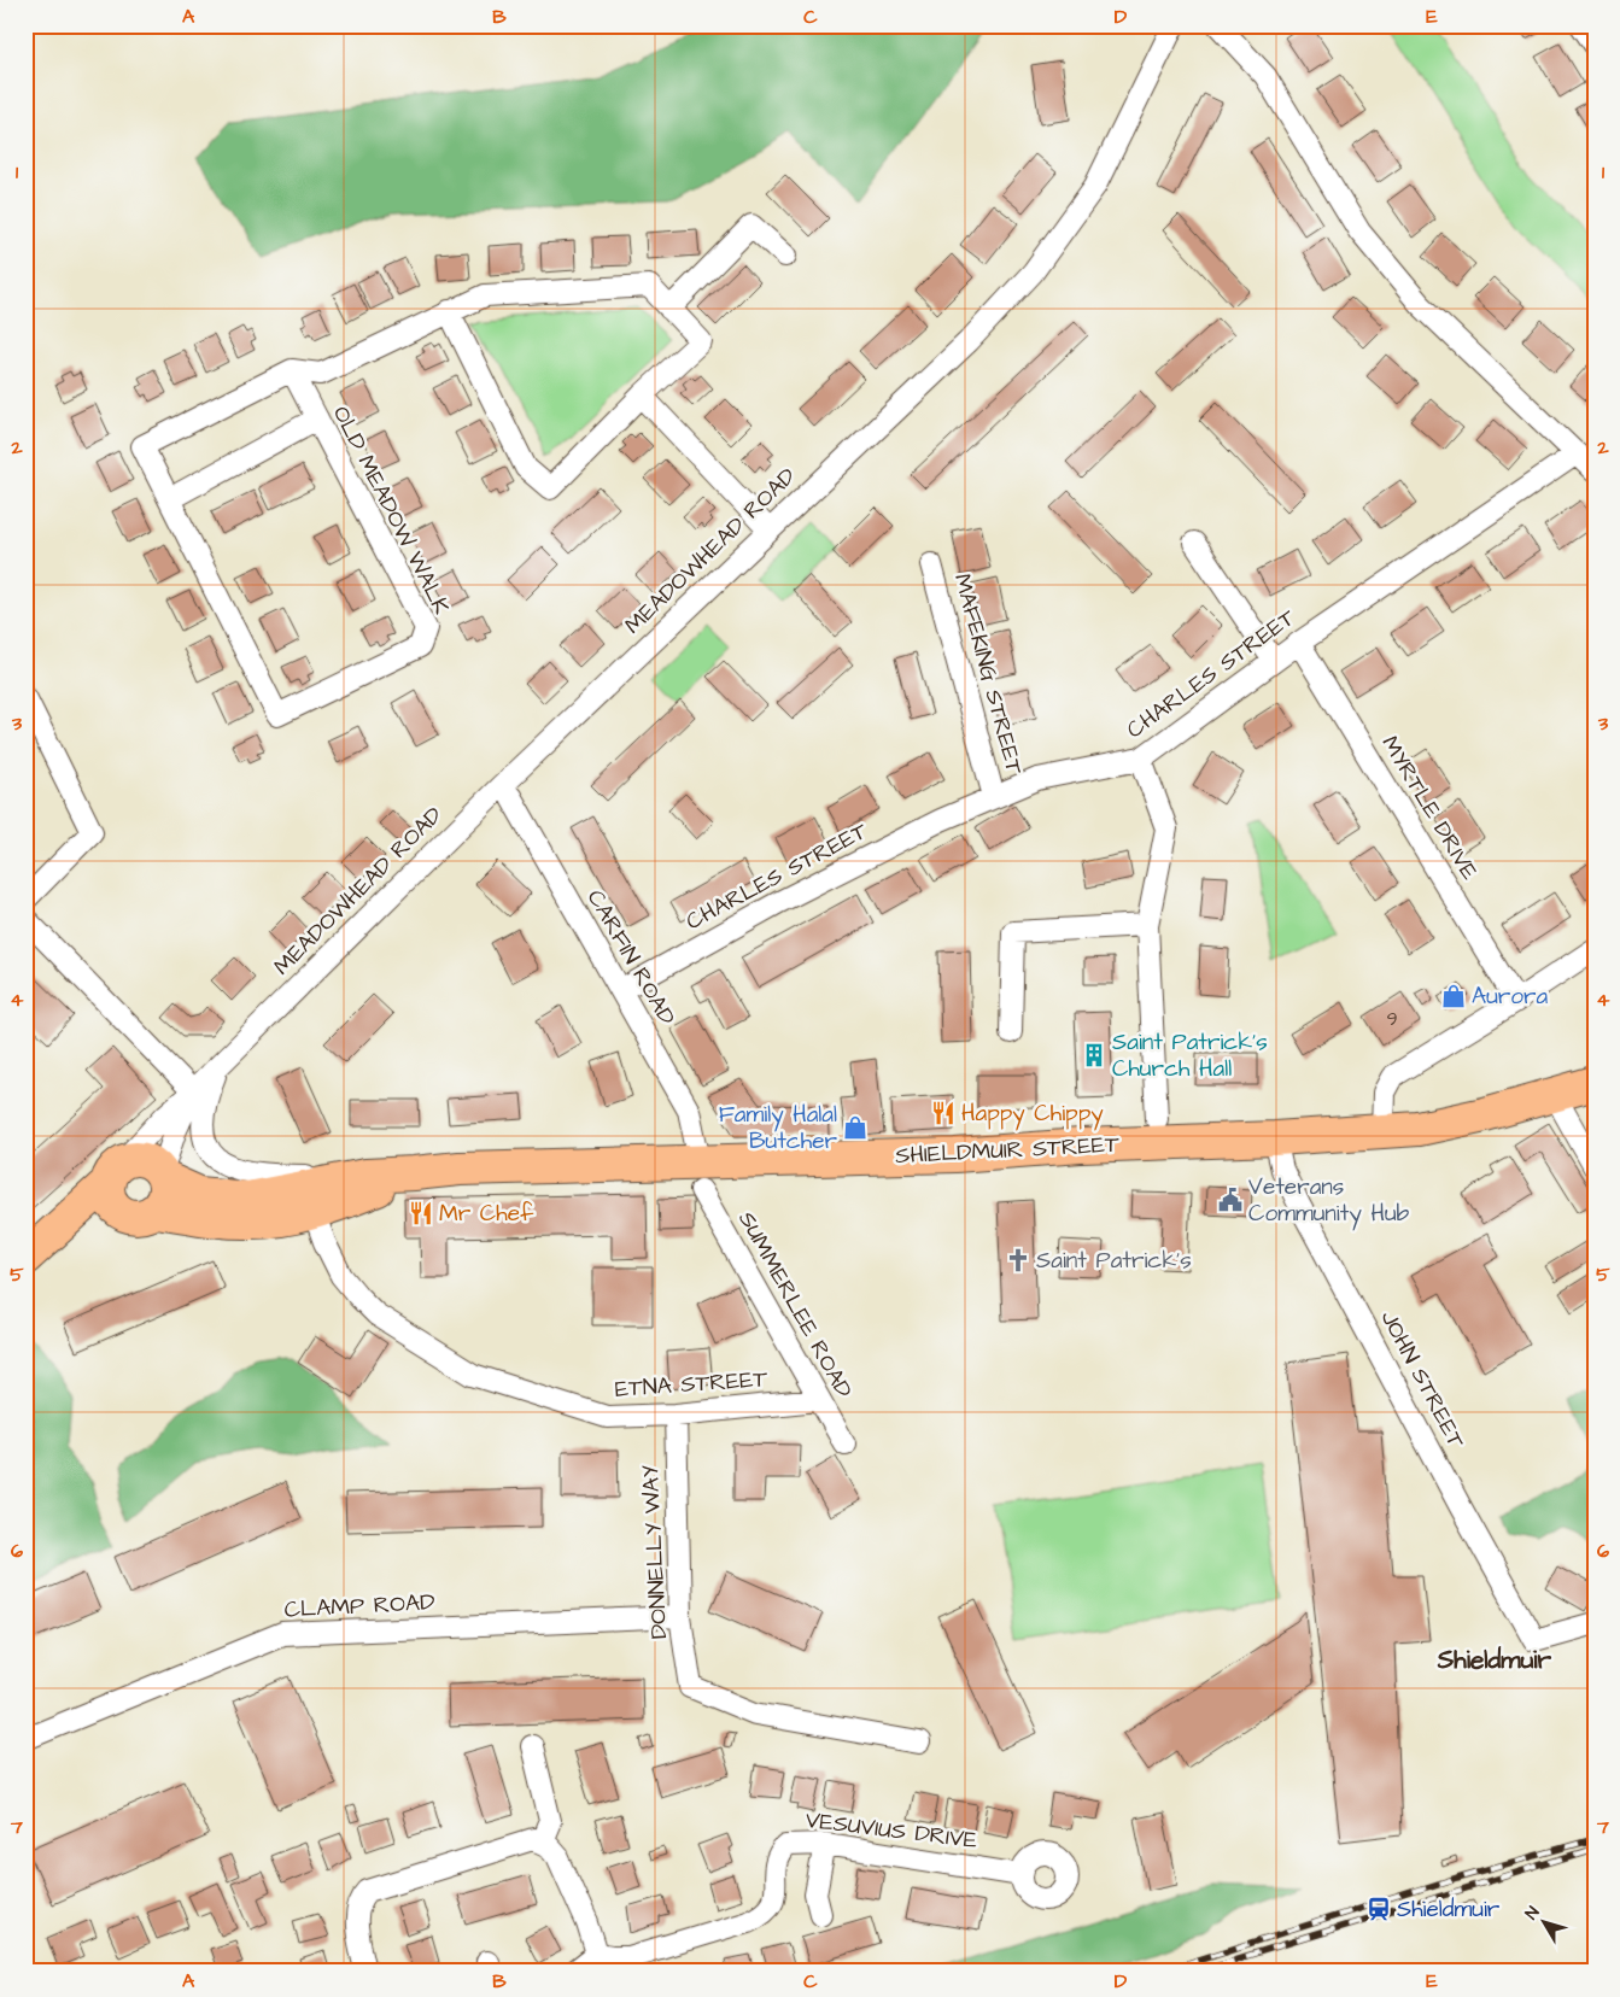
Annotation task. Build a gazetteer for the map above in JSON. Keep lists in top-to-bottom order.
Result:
{
  "streets": {
    "main road": ["SHIELDMUIR STREET"],
    "street": [
      "OLD MEADOW WALK",
      "MEADOWHEAD ROAD",
      "MAFEKING STREET",
      "CHARLES STREET",
      "MYRTLE DRIVE",
      "CARFIN ROAD",
      "SUMMERLEE ROAD",
      "JOHN STREET",
      "ETNA STREET",
      "DONNELLY WAY",
      "CLAMP ROAD",
      "VESUVIUS DRIVE"
    ]
  },
  "crossings": [
    ["MEADOWHEAD ROAD", "CARFIN ROAD"],
    ["MEADOWHEAD ROAD", "SHIELDMUIR STREET"],
    ["MAFEKING STREET", "CHARLES STREET"],
    ["CHARLES STREET", "MYRTLE DRIVE"],
    ["CHARLES STREET", "CARFIN ROAD"],
    ["CARFIN ROAD", "SHIELDMUIR STREET"],
    ["CARFIN ROAD", "SUMMERLEE ROAD"],
    ["SHIELDMUIR STREET", "SUMMERLEE ROAD"],
    ["SHIELDMUIR STREET", "JOHN STREET"],
    ["SHIELDMUIR STREET", "ETNA STREET"],
    ["SUMMERLEE ROAD", "ETNA STREET"],
    ["ETNA STREET", "DONNELLY WAY"],
    ["DONNELLY WAY", "CLAMP ROAD"]
  ],
  "districts": ["Shieldmuir"],
  "places": {
    "shop": ["Aurora", "Family Halal Butcher"],
    "building": ["Saint Patrick's Church Hall"],
    "restaurant": ["Happy Chippy", "Mr Chef"],
    "public building": ["Veterans Community Hub"],
    "church": ["Saint Patrick's"],
    "station": ["Shieldmuir"]
  },
  "house_numbers": ["9"],
  "north": "top left",
  "grid": {
    "columns": [
      "A",
      "B",
      "C",
      "D",
      "E"
    ],
    "rows": [
      "1",
      "2",
      "3",
      "4",
      "5",
      "6",
      "7"
    ]
  }
}
